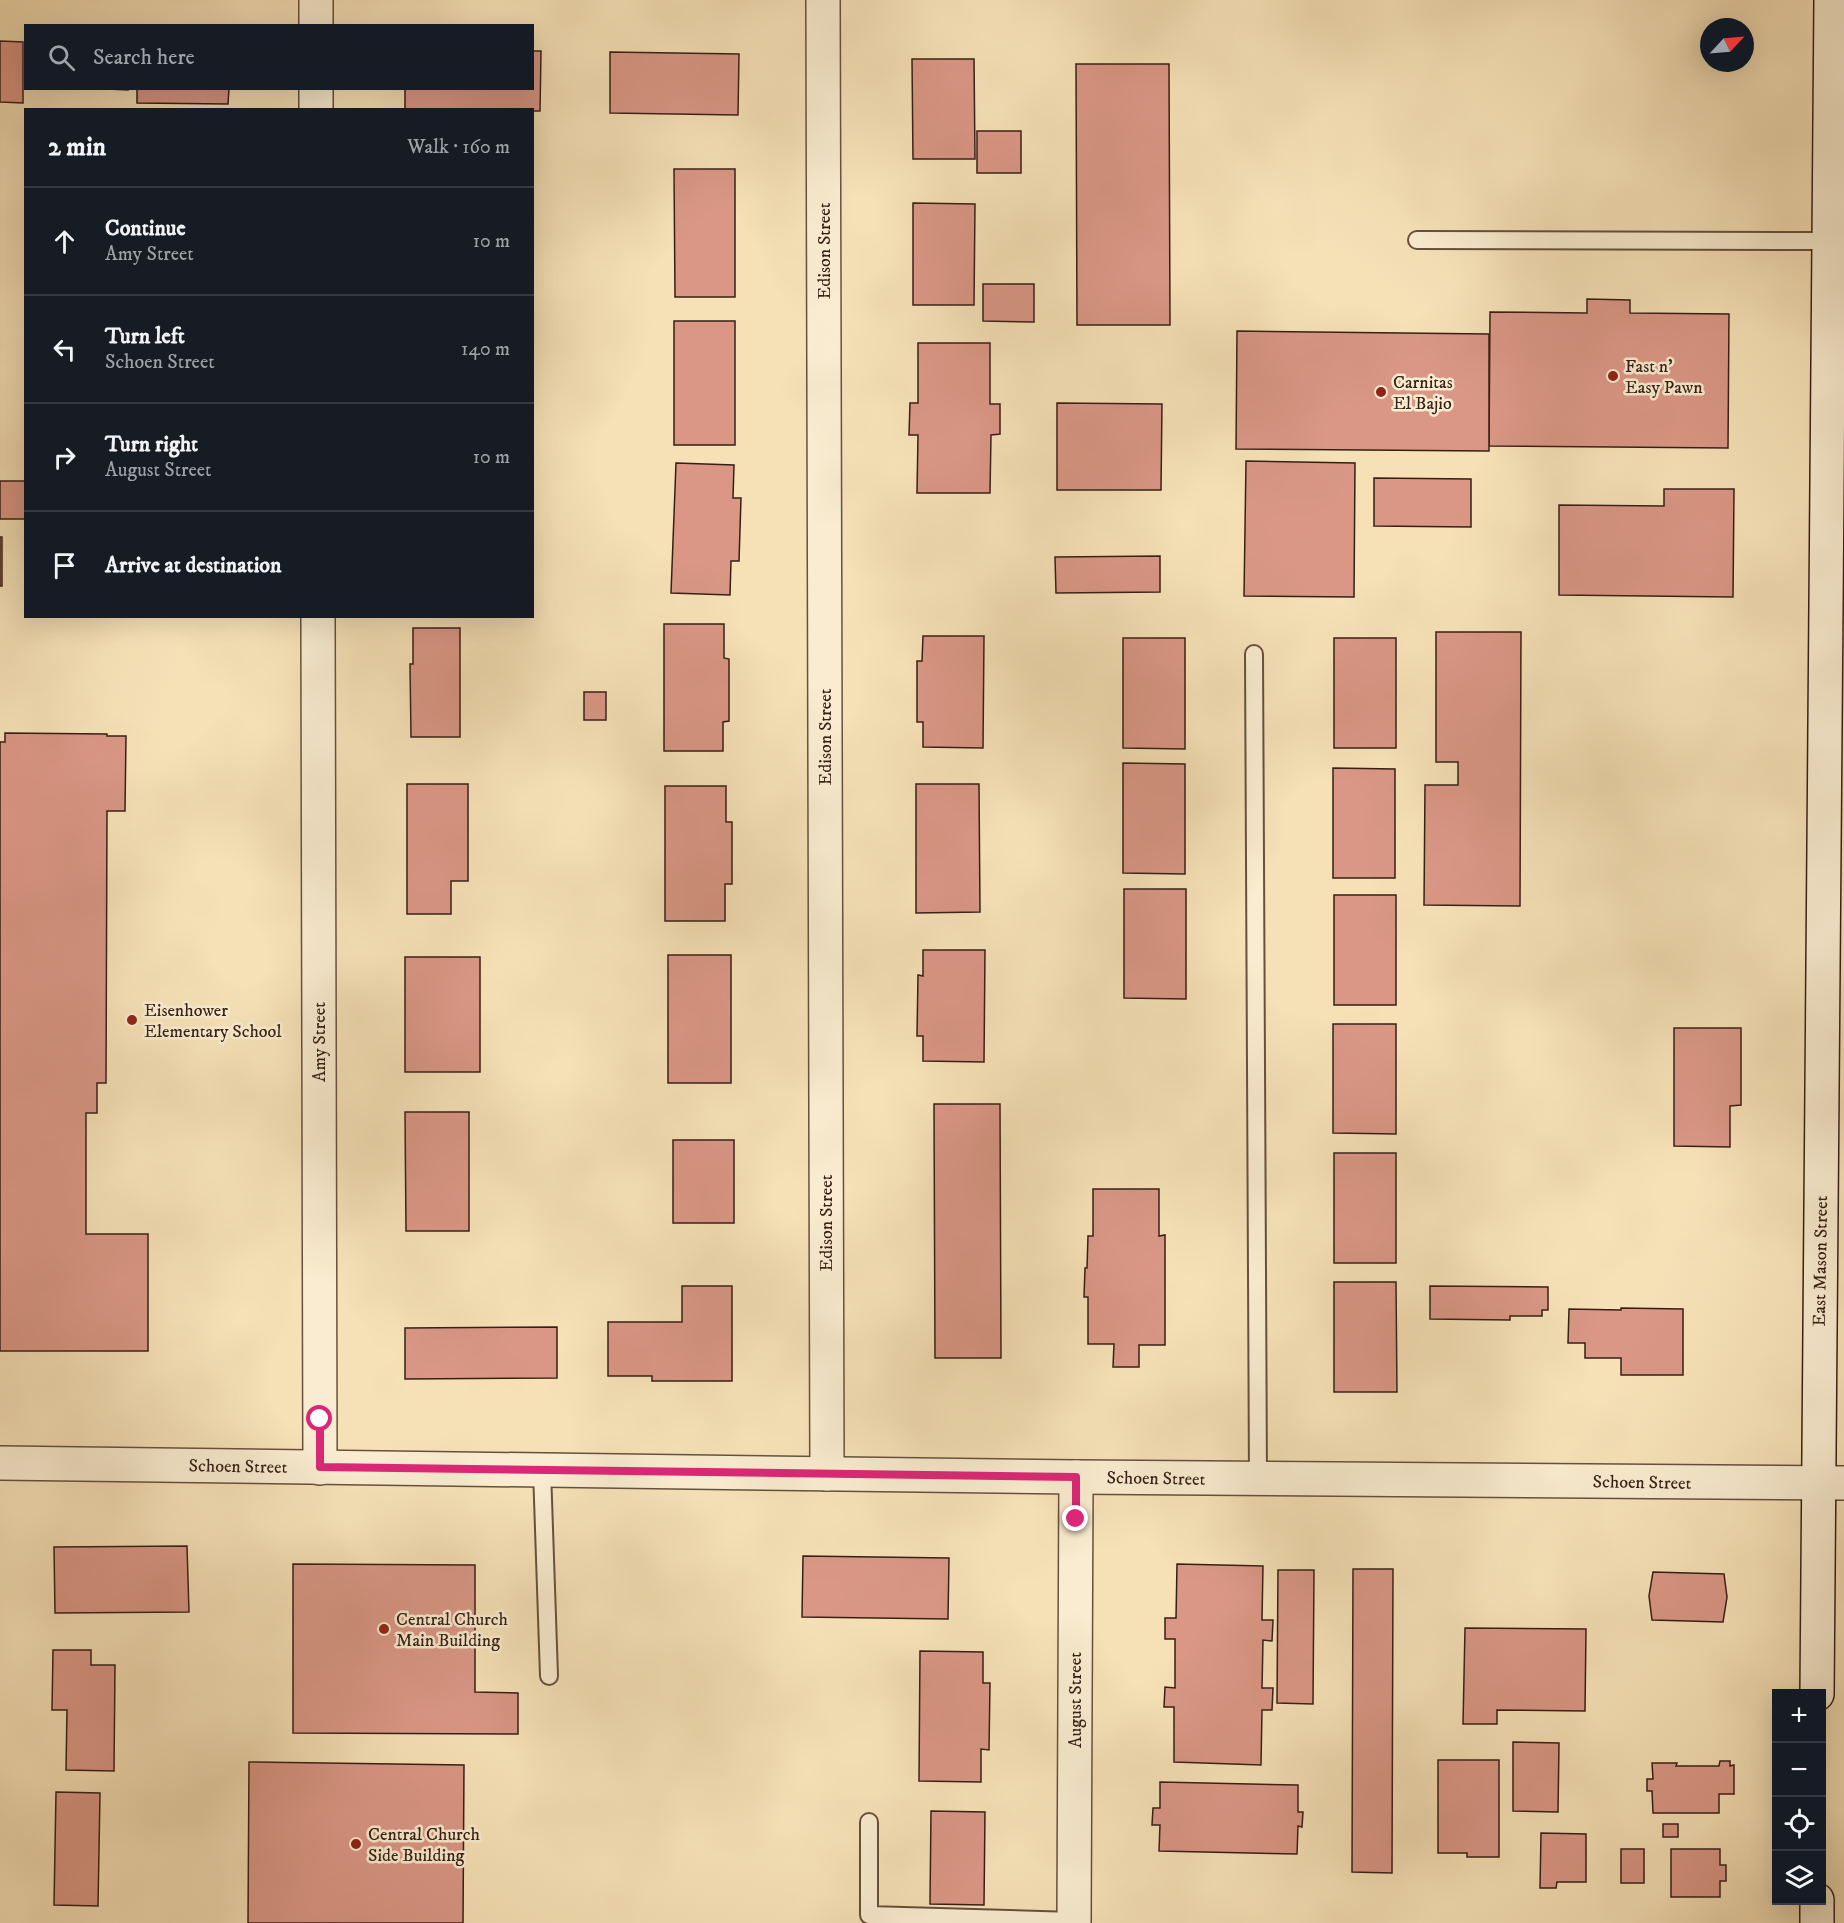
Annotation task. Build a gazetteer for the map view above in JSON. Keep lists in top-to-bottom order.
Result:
{
  "streets": {
    "street": [
      "Edison Street",
      "Amy Street",
      "East Mason Street",
      "Schoen Street",
      "August Street"
    ]
  },
  "crossings": [
    ["Edison Street", "Schoen Street"],
    ["Amy Street", "Schoen Street"],
    ["East Mason Street", "Schoen Street"],
    ["Schoen Street", "August Street"]
  ],
  "places": [
    "Fast n' Easy Pawn",
    "Carnitas El Bajio",
    "Eisenhower Elementary School",
    "Central Church Main Building",
    "Central Church Side Building"
  ],
  "north": "top right",
  "page": {
    "search": "Search here",
    "heading": ["2 min", "Walk · 160 m"],
    "list": [
      ["Continue", "Amy Street", "10 m"],
      ["Turn left", "Schoen Street", "140 m"],
      ["Turn right", "August Street", "10 m"],
      "Arrive at destination"
    ],
    "map_buttons": ["+", "−"]
  }
}
